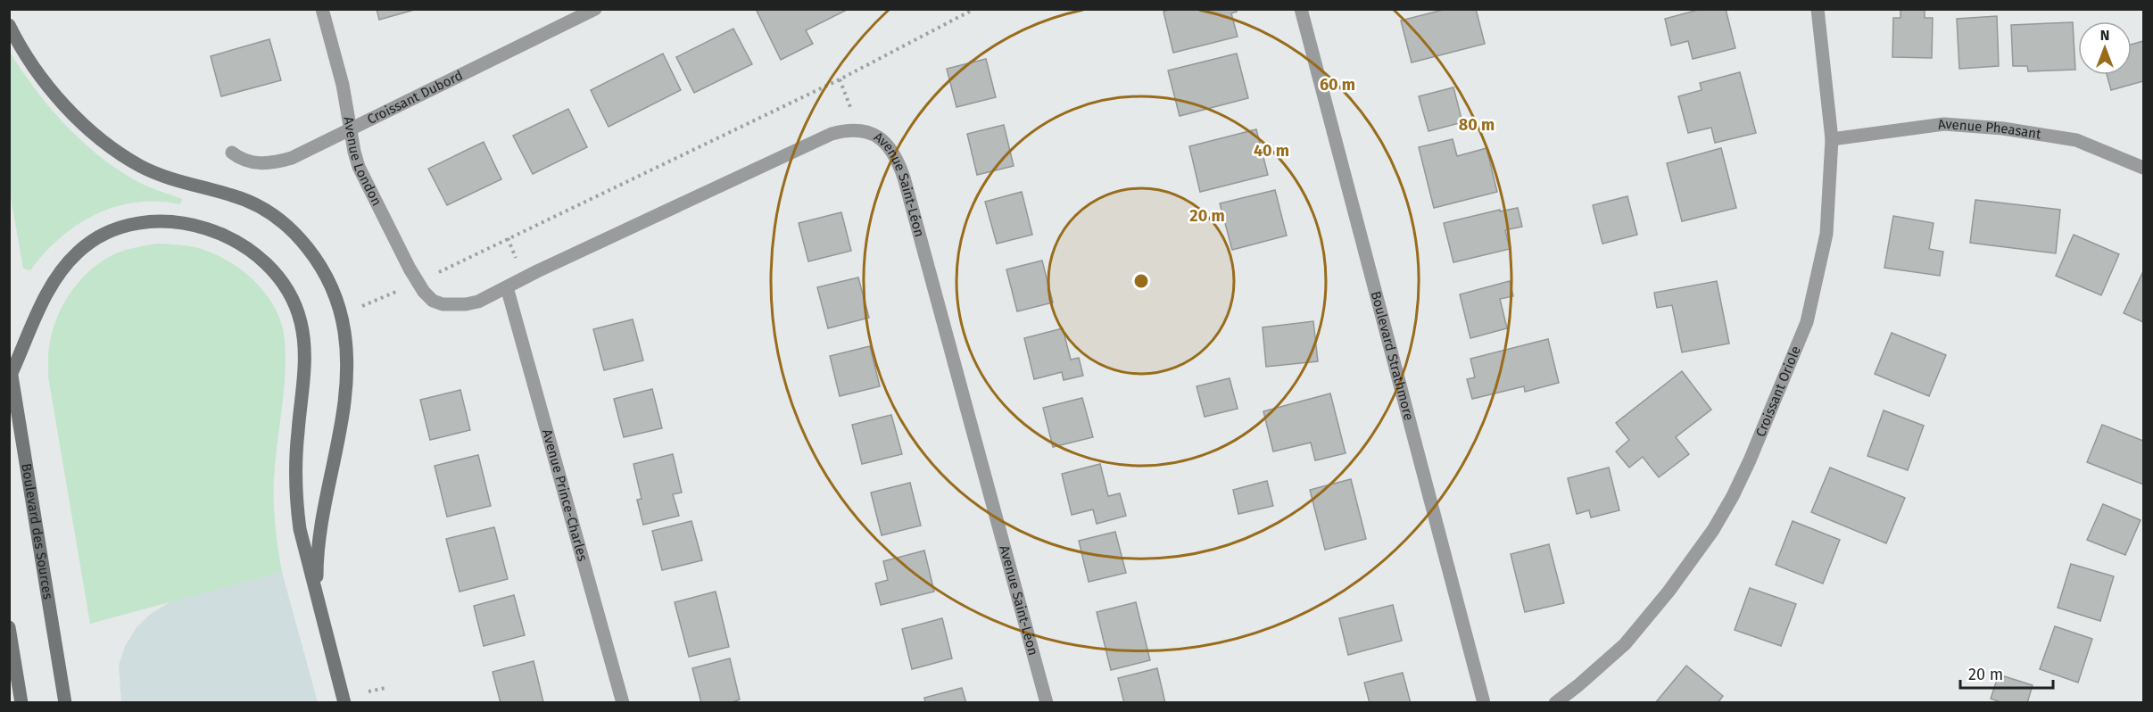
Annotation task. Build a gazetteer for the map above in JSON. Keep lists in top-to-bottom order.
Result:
{
  "streets": {
    "main road": ["Boulevard des Sources"],
    "street": [
      "Croissant Dubord",
      "Avenue Pheasant",
      "Avenue London",
      "Avenue Saint-Léon",
      "Boulevard Strathmore",
      "Croissant Oriole",
      "Avenue Prince-Charles"
    ]
  },
  "crossings": [
    ["Croissant Dubord", "Avenue London"],
    ["Avenue Pheasant", "Croissant Oriole"],
    ["Avenue London", "Avenue Saint-Léon"],
    ["Avenue Saint-Léon", "Avenue Prince-Charles"]
  ],
  "scale_bar": "20 m",
  "north": "top",
  "rings": [
    "60 m",
    "80 m",
    "40 m",
    "20 m"
  ]
}
